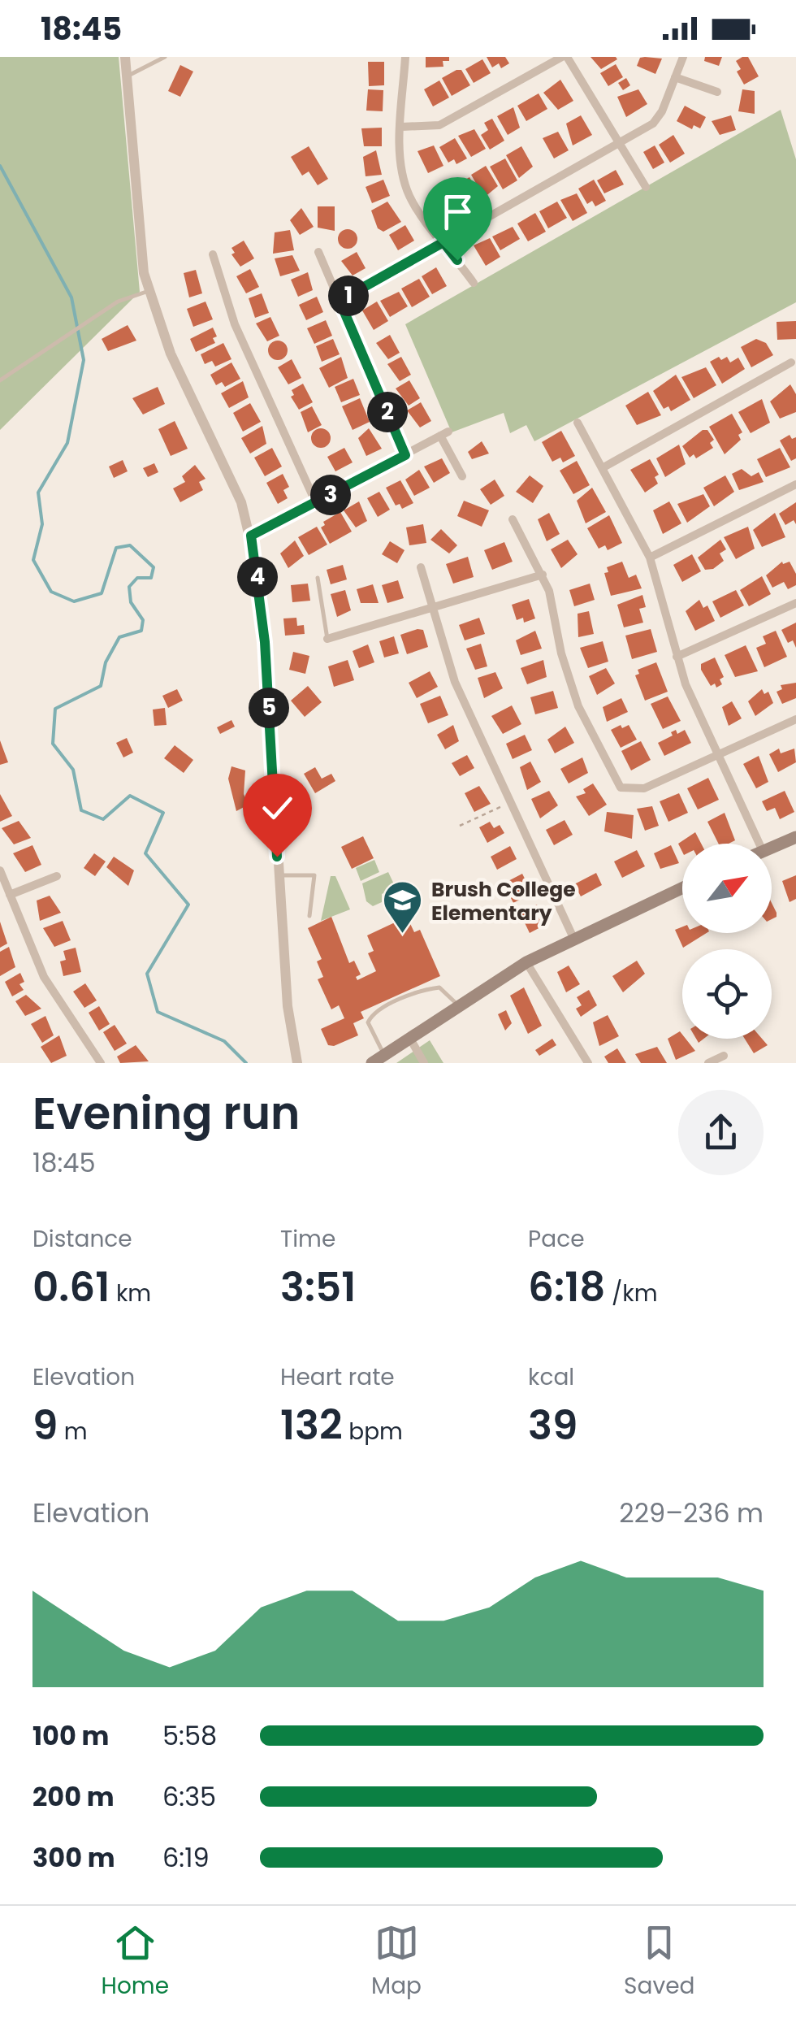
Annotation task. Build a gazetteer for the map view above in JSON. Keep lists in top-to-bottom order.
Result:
{
  "places": {
    "school or university": ["Brush College Elementary"]
  },
  "north": "top right",
  "page": {
    "status": "18:45",
    "pins": [
      "1",
      "2",
      "3",
      "4",
      "5"
    ],
    "heading": ["Evening run", "18:45"],
    "stats": [
      ["Distance", "0.61 km"],
      ["Time", "3:51"],
      ["Pace", "6:18 /km"],
      ["Elevation", "9 m"],
      ["Heart rate", "132 bpm"],
      ["kcal", "39"]
    ],
    "chart": ["Elevation", "229–236 m"],
    "list": [
      {
        "name": "100 m",
        "note": "5:58"
      },
      {
        "name": "200 m",
        "note": "6:35"
      },
      {
        "name": "300 m",
        "note": "6:19"
      }
    ],
    "tabs": ["Home", "Map", "Saved"]
  }
}
